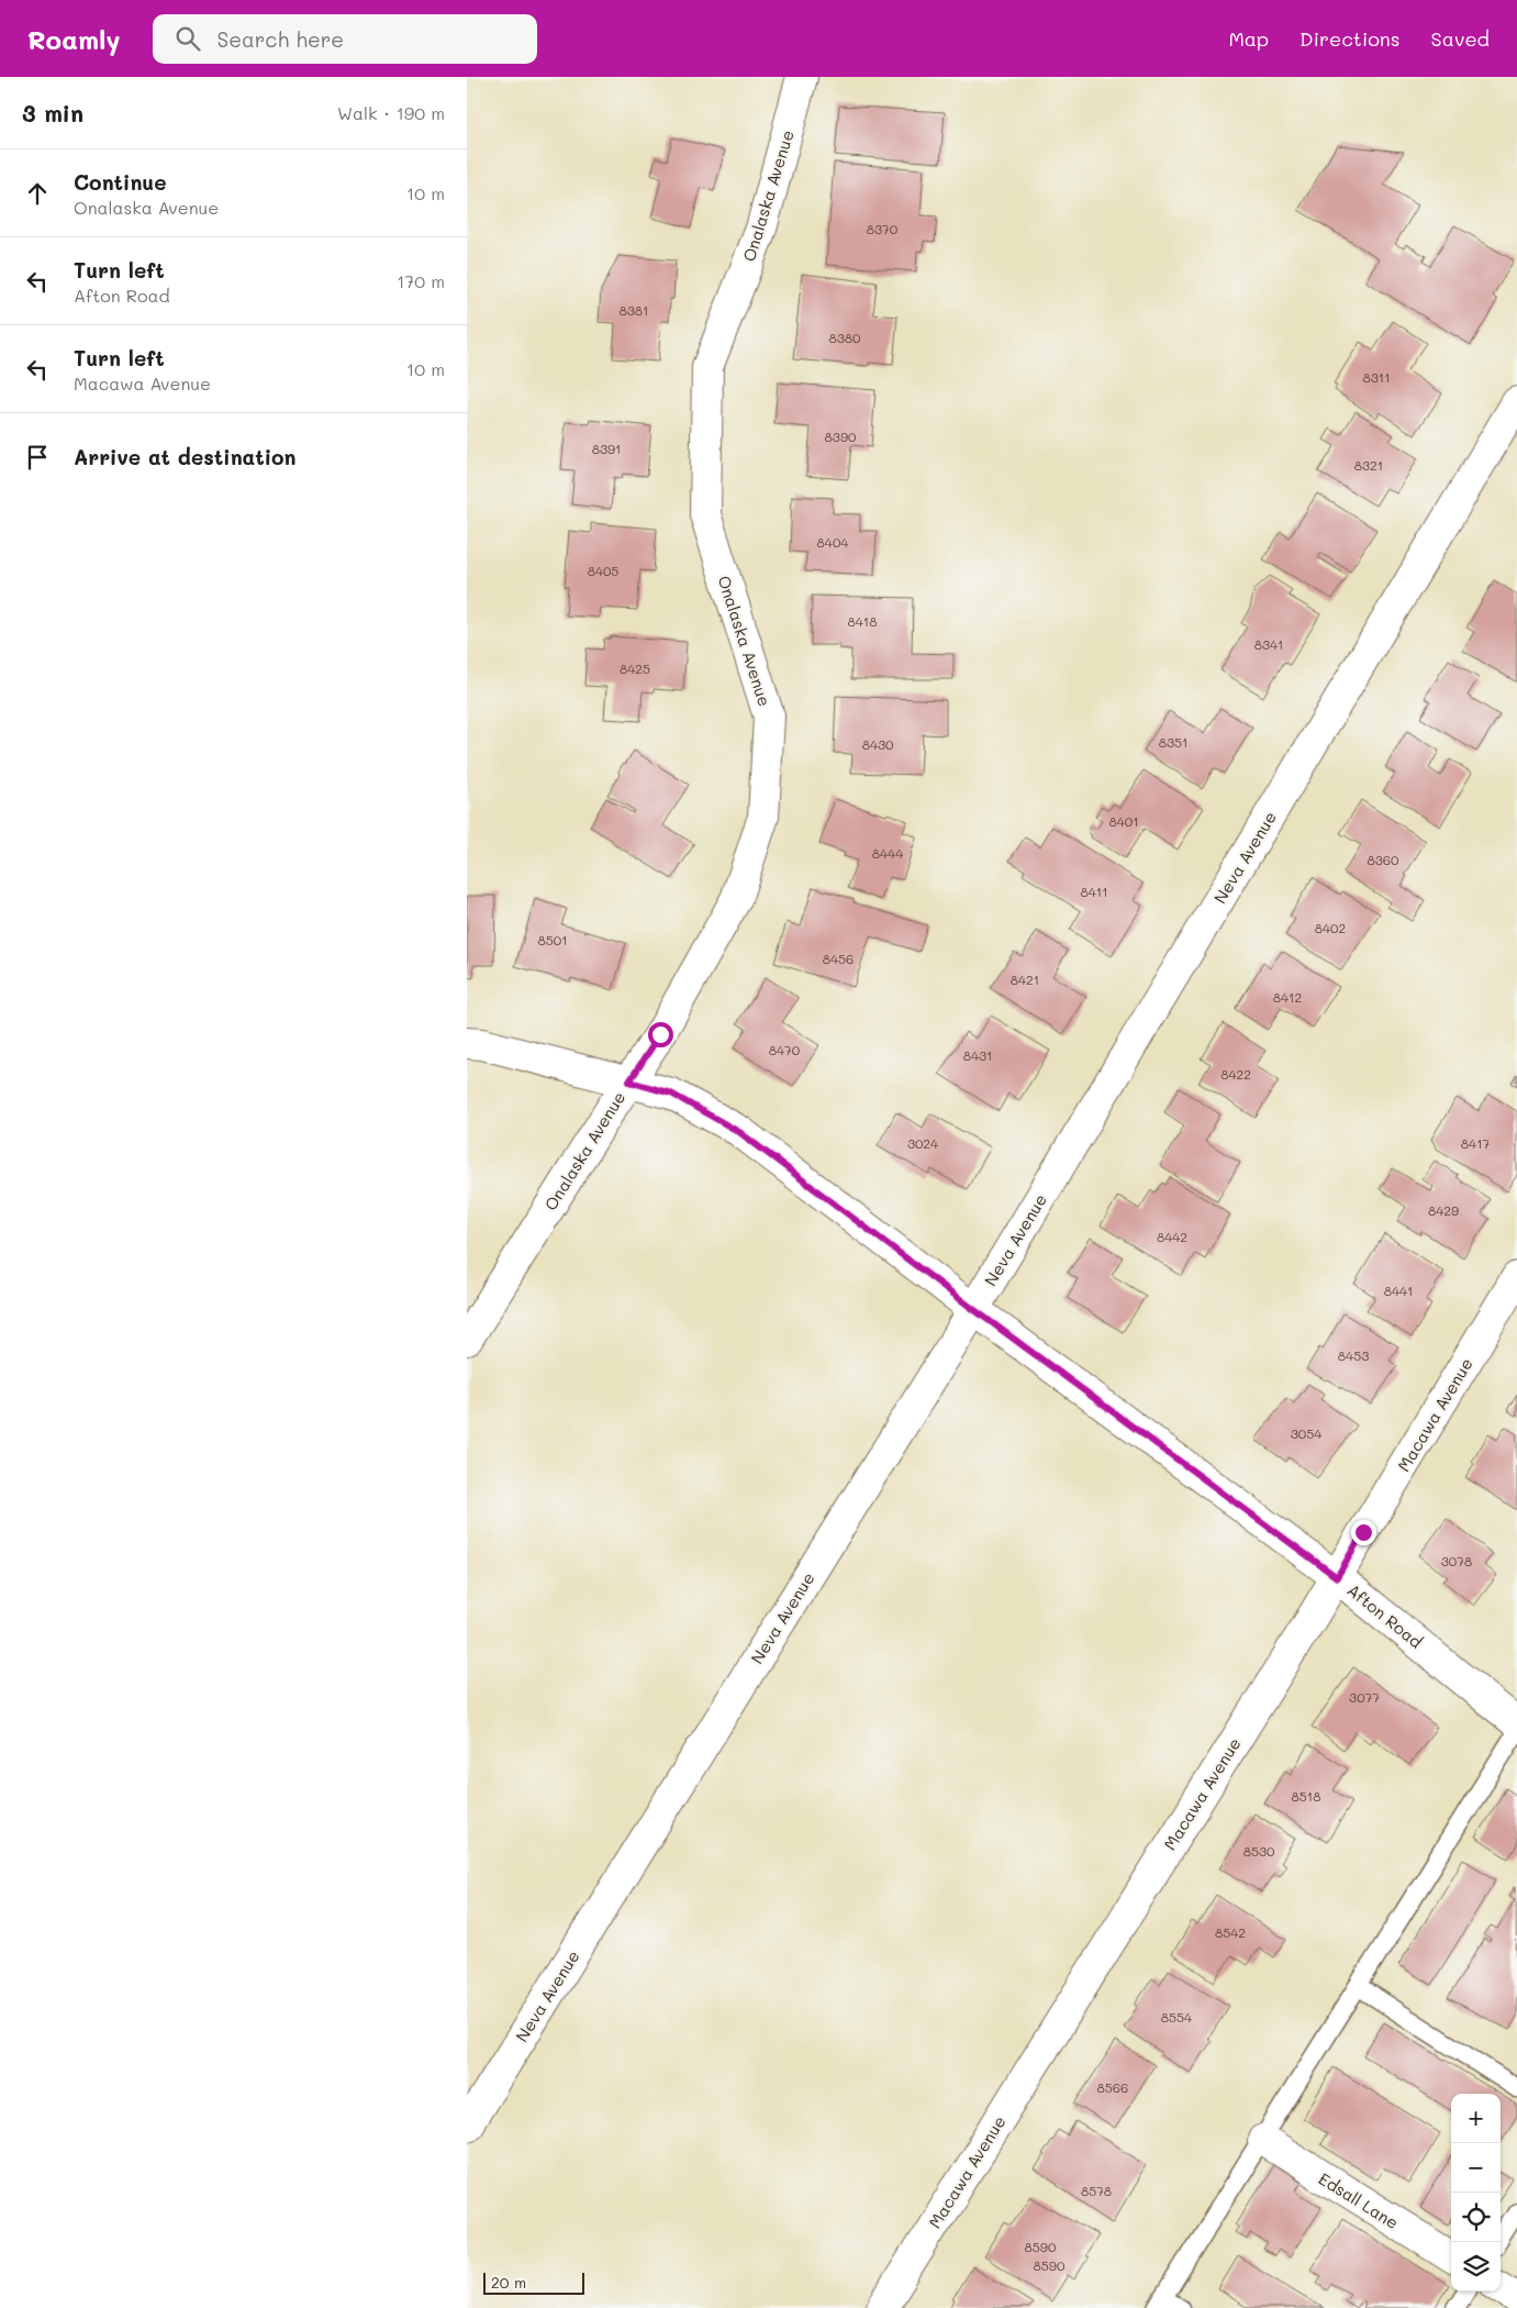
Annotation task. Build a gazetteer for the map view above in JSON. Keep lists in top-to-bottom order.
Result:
{
  "streets": {
    "street": [
      "Onalaska Avenue",
      "Neva Avenue",
      "Macawa Avenue",
      "Afton Road",
      "Edsall Lane"
    ]
  },
  "crossings": [
    ["Onalaska Avenue", "Afton Road"],
    ["Neva Avenue", "Afton Road"],
    ["Macawa Avenue", "Afton Road"]
  ],
  "house_numbers": [
    "8370",
    "8381",
    "8380",
    "8311",
    "8390",
    "8391",
    "8321",
    "8404",
    "8405",
    "8418",
    "8341",
    "8425",
    "8351",
    "8430",
    "8401",
    "8444",
    "8360",
    "8411",
    "8402",
    "8501",
    "8456",
    "8421",
    "8412",
    "8470",
    "8431",
    "8422",
    "3024",
    "8417",
    "8429",
    "8442",
    "8441",
    "8453",
    "3054",
    "3078",
    "3077",
    "8518",
    "8530",
    "8542",
    "8554",
    "8566",
    "8578",
    "8590",
    "8590"
  ],
  "scale_bar": "20 m",
  "page": {
    "header": "Roamly",
    "search": "Search here",
    "nav": ["Map", "Directions", "Saved"],
    "heading": ["3 min", "Walk · 190 m"],
    "list": [
      ["Continue", "Onalaska Avenue", "10 m"],
      ["Turn left", "Afton Road", "170 m"],
      ["Turn left", "Macawa Avenue", "10 m"],
      "Arrive at destination"
    ],
    "map_buttons": ["+", "−"],
    "scale": "20 m"
  }
}
